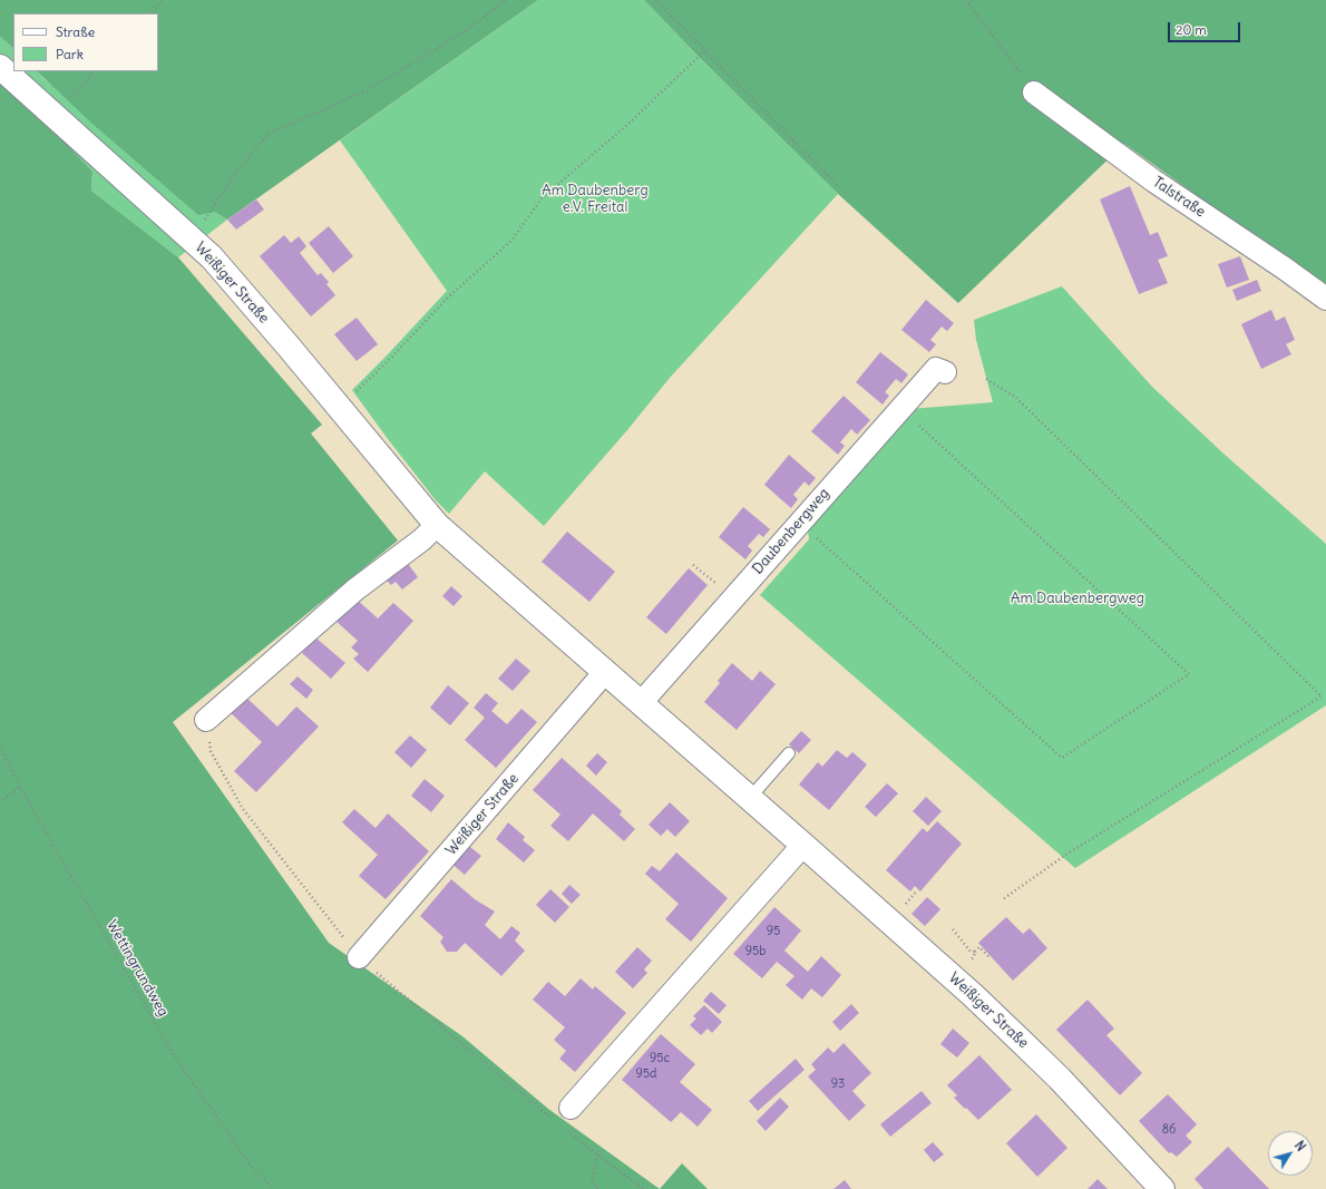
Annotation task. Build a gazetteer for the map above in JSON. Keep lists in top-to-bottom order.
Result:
{
  "streets": {
    "street": ["Talstraße", "Weißiger Straße", "Daubenbergweg"],
    "path": ["Wettingrundweg"]
  },
  "crossings": [
    ["Weißiger Straße", "Daubenbergweg"]
  ],
  "parks": ["Am Daubenberg e.V. Freital", "Am Daubenbergweg"],
  "house_numbers": [
    "95",
    "95b",
    "95c",
    "95d",
    "93",
    "86"
  ],
  "legend": ["Straße", "Park"],
  "scale_bar": "20 m",
  "north": "top right"
}
